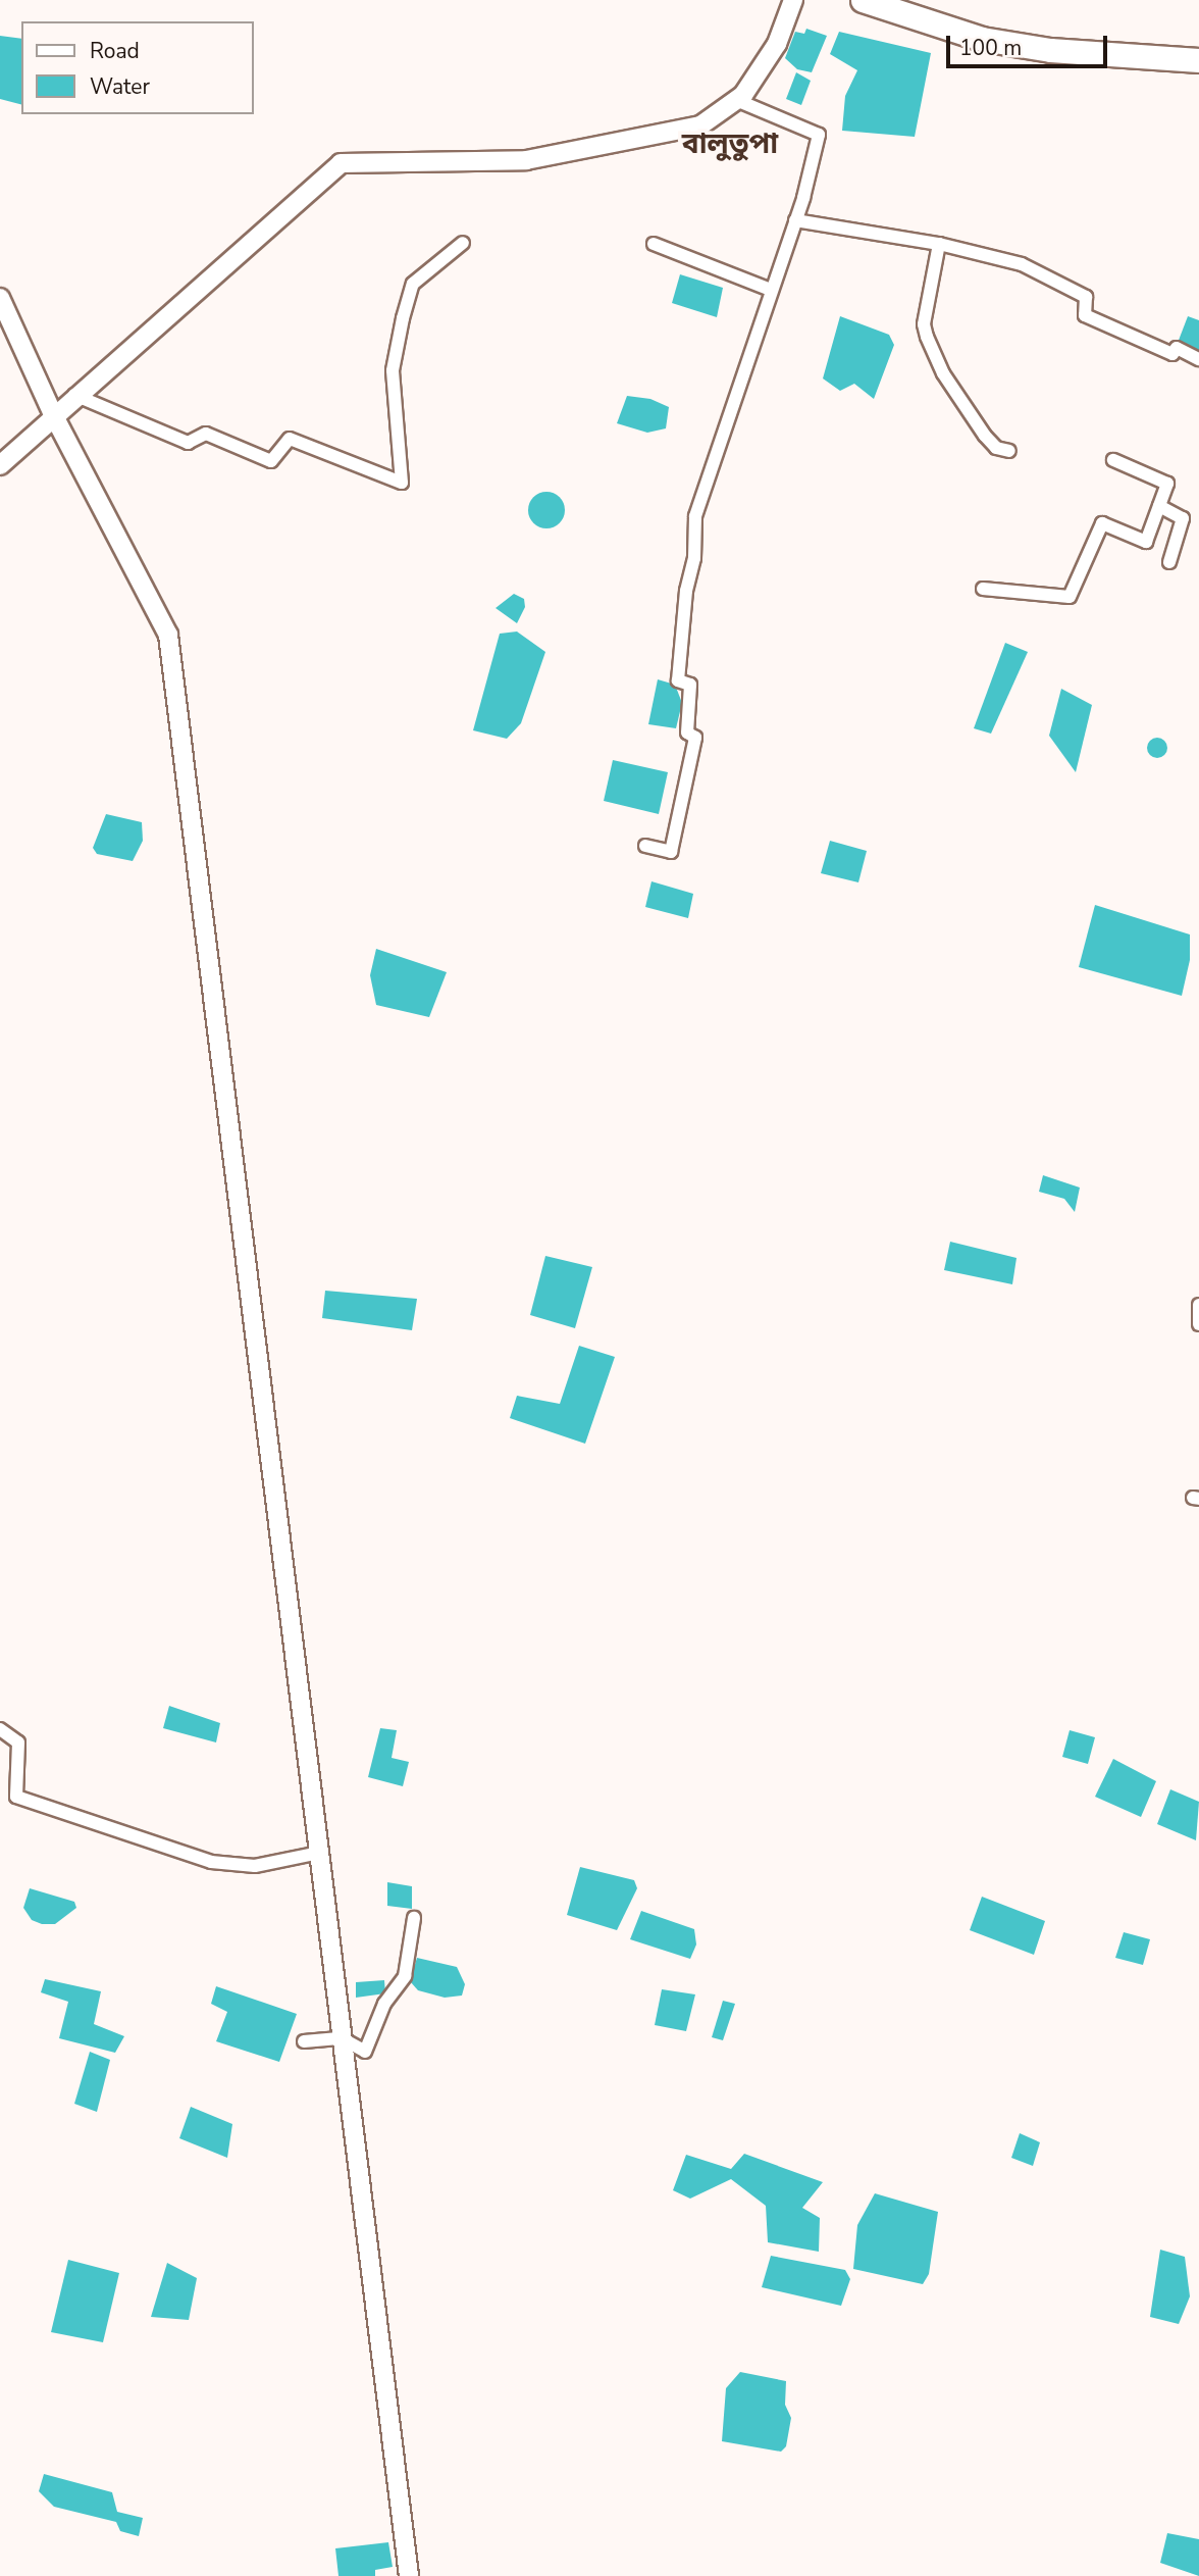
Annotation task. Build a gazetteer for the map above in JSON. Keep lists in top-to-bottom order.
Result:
{
  "districts": ["বালুতুপা"],
  "legend": ["Road", "Water"],
  "scale_bar": "100 m"
}
